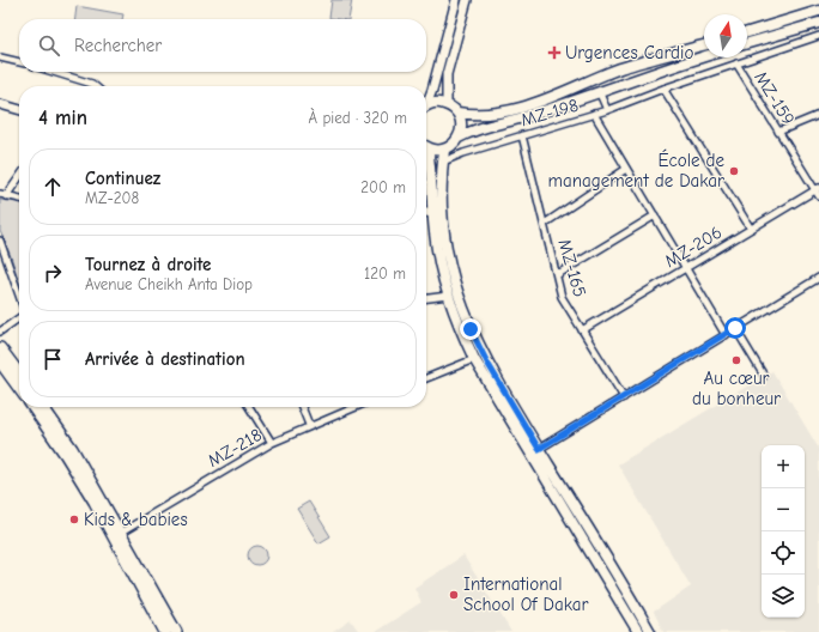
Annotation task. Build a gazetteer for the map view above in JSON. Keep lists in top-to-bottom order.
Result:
{
  "streets": {
    "street": [
      "MZ-159",
      "MZ-198",
      "MZ-206",
      "MZ-165",
      "MZ-218"
    ]
  },
  "crossings": [
    ["MZ-159", "MZ-198"],
    ["MZ-159", "MZ-206"],
    ["MZ-198", "MZ-165"],
    ["MZ-206", "MZ-165"]
  ],
  "places": {
    "health": ["Urgences Cardio"],
    "other": [
      "École de management de Dakar",
      "Au cœur du bonheur",
      "Kids & babies",
      "International School Of Dakar"
    ]
  },
  "north": "top",
  "page": {
    "search": "Rechercher",
    "heading": ["4 min", "À pied · 320 m"],
    "list": [
      ["Continuez", "MZ-208", "200 m"],
      ["Tournez à droite", "Avenue Cheikh Anta Diop", "120 m"],
      "Arrivée à destination"
    ],
    "map_buttons": ["+", "−"]
  }
}
